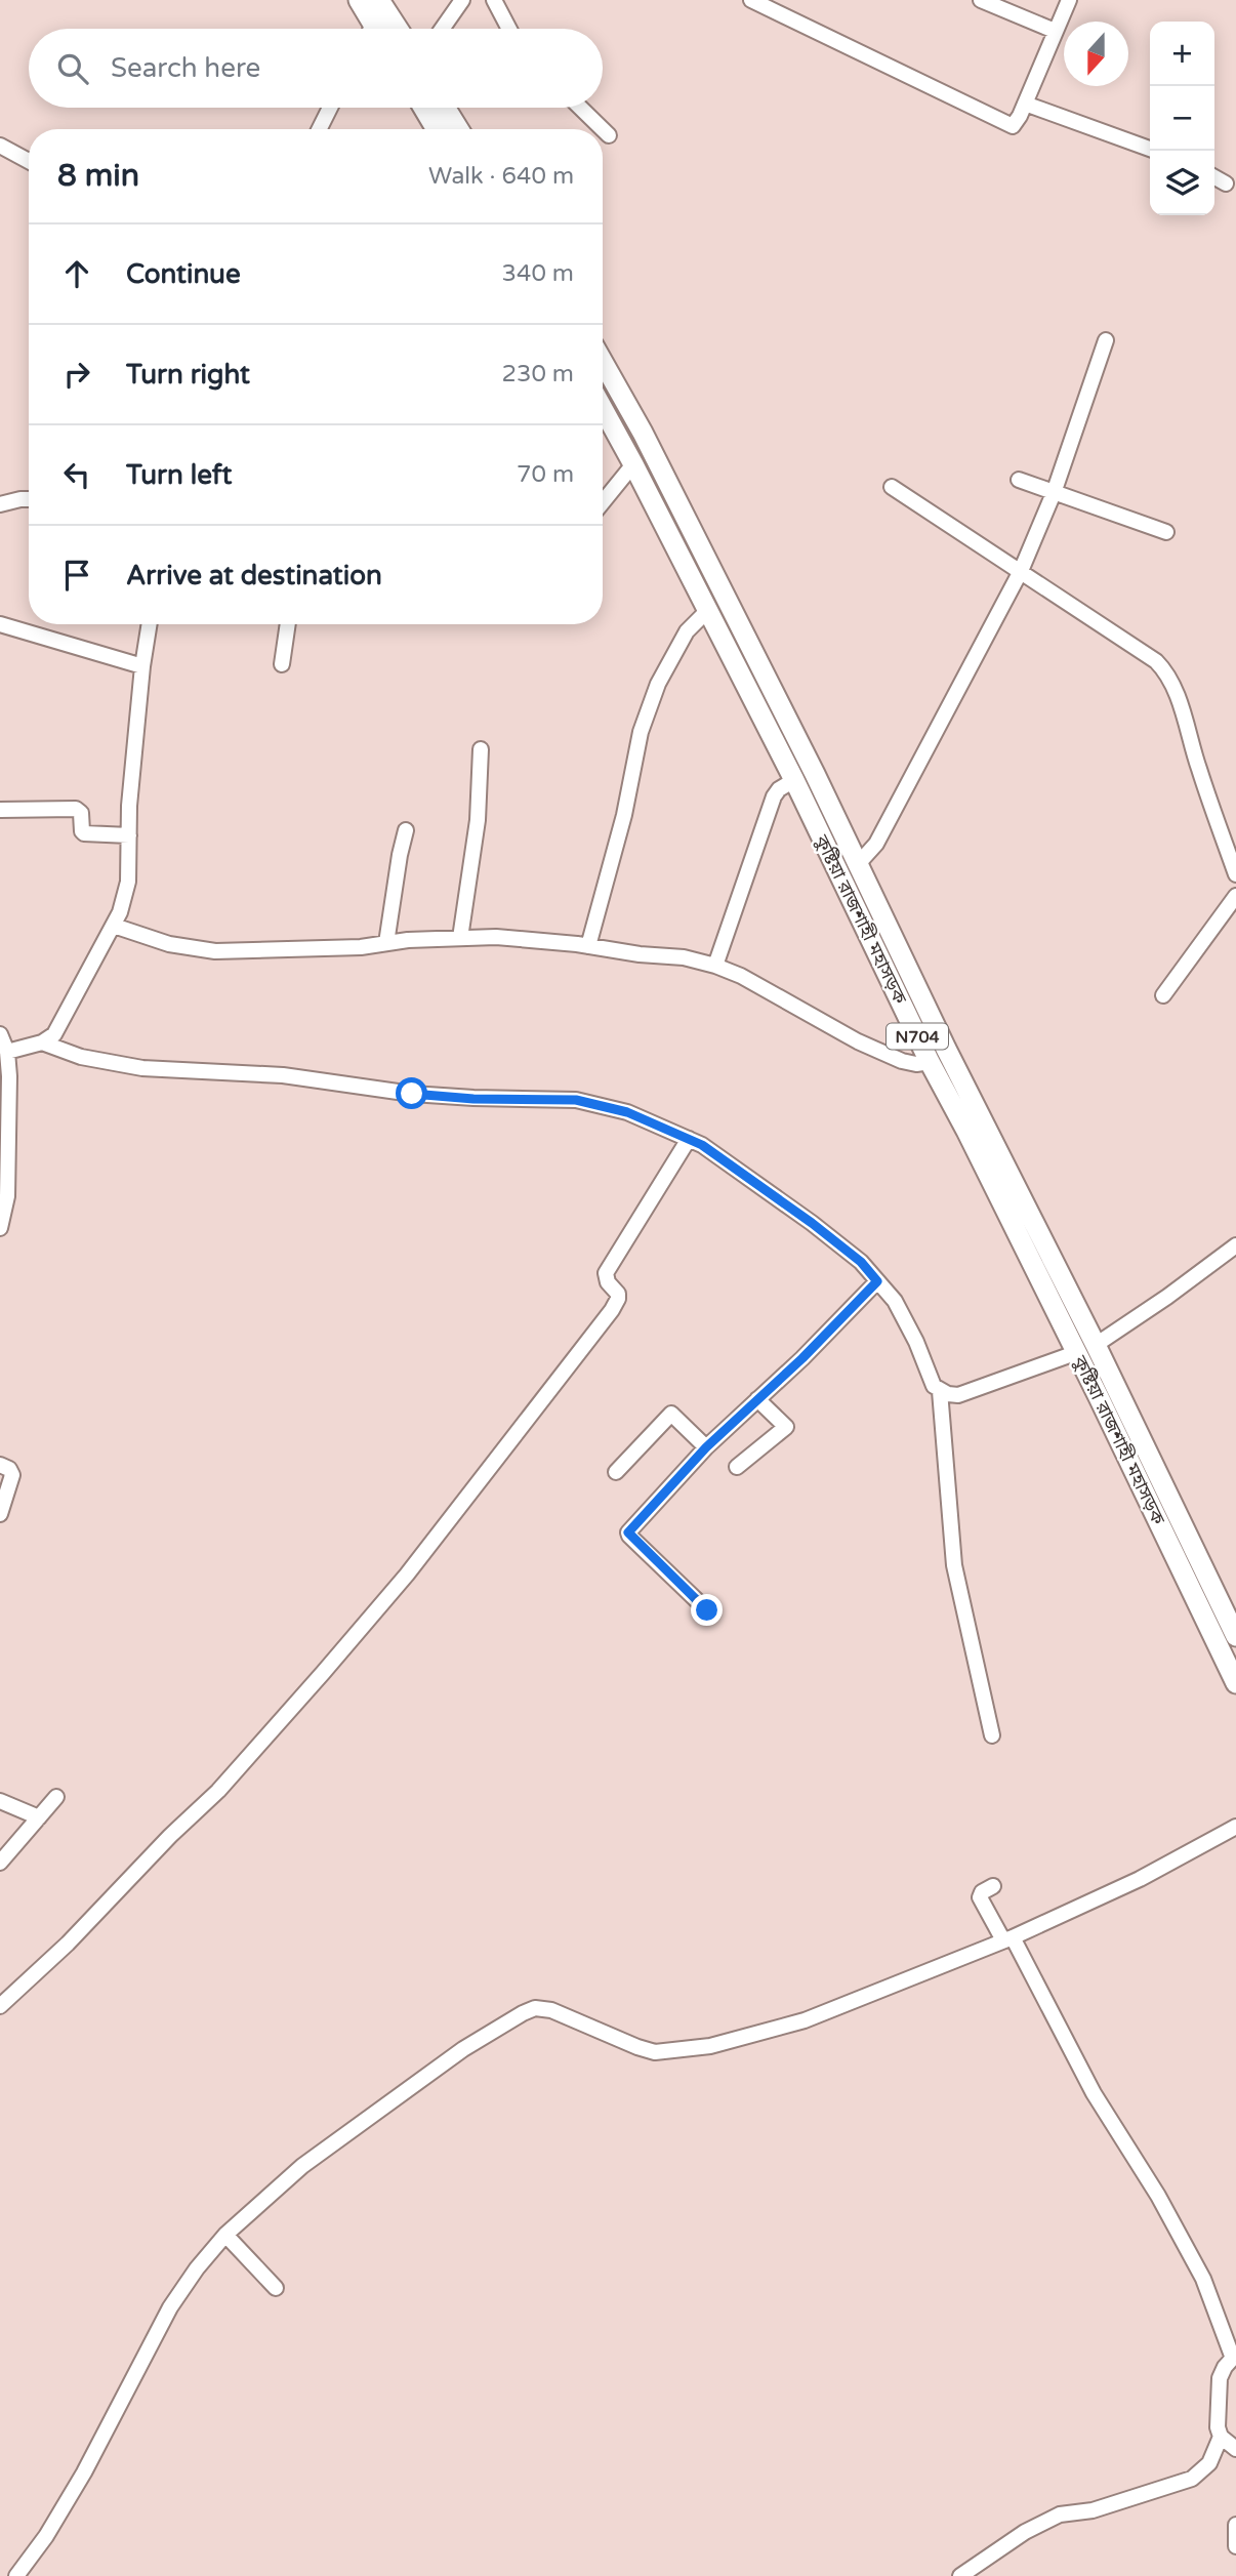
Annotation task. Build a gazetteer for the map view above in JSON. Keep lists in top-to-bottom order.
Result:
{
  "streets": {
    "highway": ["কুষ্টিয়া রাজশাহী মহাসড়ক", "N704"]
  },
  "north": "bottom",
  "page": {
    "map_buttons": ["+", "−"],
    "search": "Search here",
    "heading": ["8 min", "Walk · 640 m"],
    "list": [
      ["Continue", "340 m"],
      ["Turn right", "230 m"],
      ["Turn left", "70 m"],
      "Arrive at destination"
    ]
  }
}
